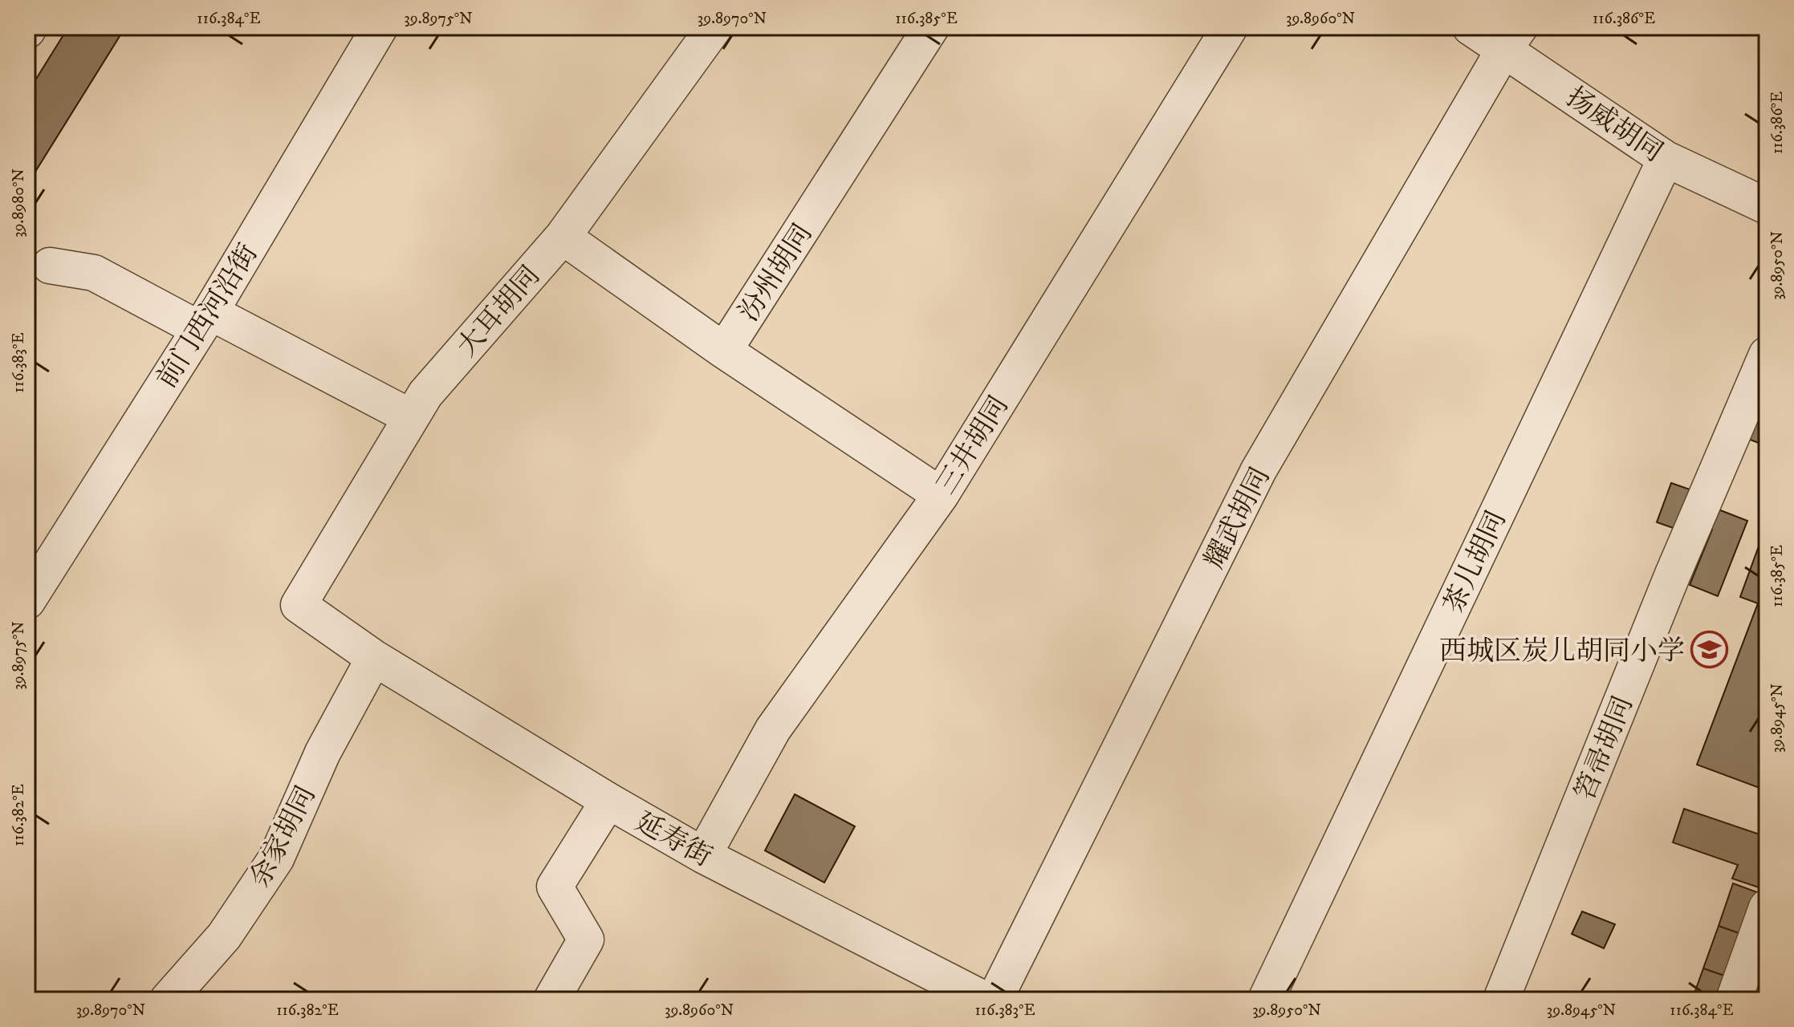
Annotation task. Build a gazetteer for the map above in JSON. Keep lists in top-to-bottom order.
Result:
{
  "streets": {
    "lane": [
      "扬威胡同",
      "汾州胡同",
      "大耳胡同",
      "前门西河沿街",
      "三井胡同",
      "耀武胡同",
      "茶儿胡同",
      "笤帚胡同",
      "余家胡同",
      "延寿街"
    ]
  },
  "crossings": [
    ["扬威胡同", "耀武胡同"],
    ["扬威胡同", "茶儿胡同"],
    ["汾州胡同", "大耳胡同"],
    ["大耳胡同", "延寿街"],
    ["三井胡同", "延寿街"],
    ["余家胡同", "延寿街"]
  ],
  "places": {
    "school or university": ["西城区炭儿胡同小学"]
  },
  "coordinates": [
    "116.384°E",
    "39.8975°N",
    "39.8970°N",
    "116.385°E",
    "39.8960°N",
    "116.386°E",
    "39.8980°N",
    "39.8950°N",
    "116.383°E",
    "39.8945°N",
    "116.382°E"
  ]
}
